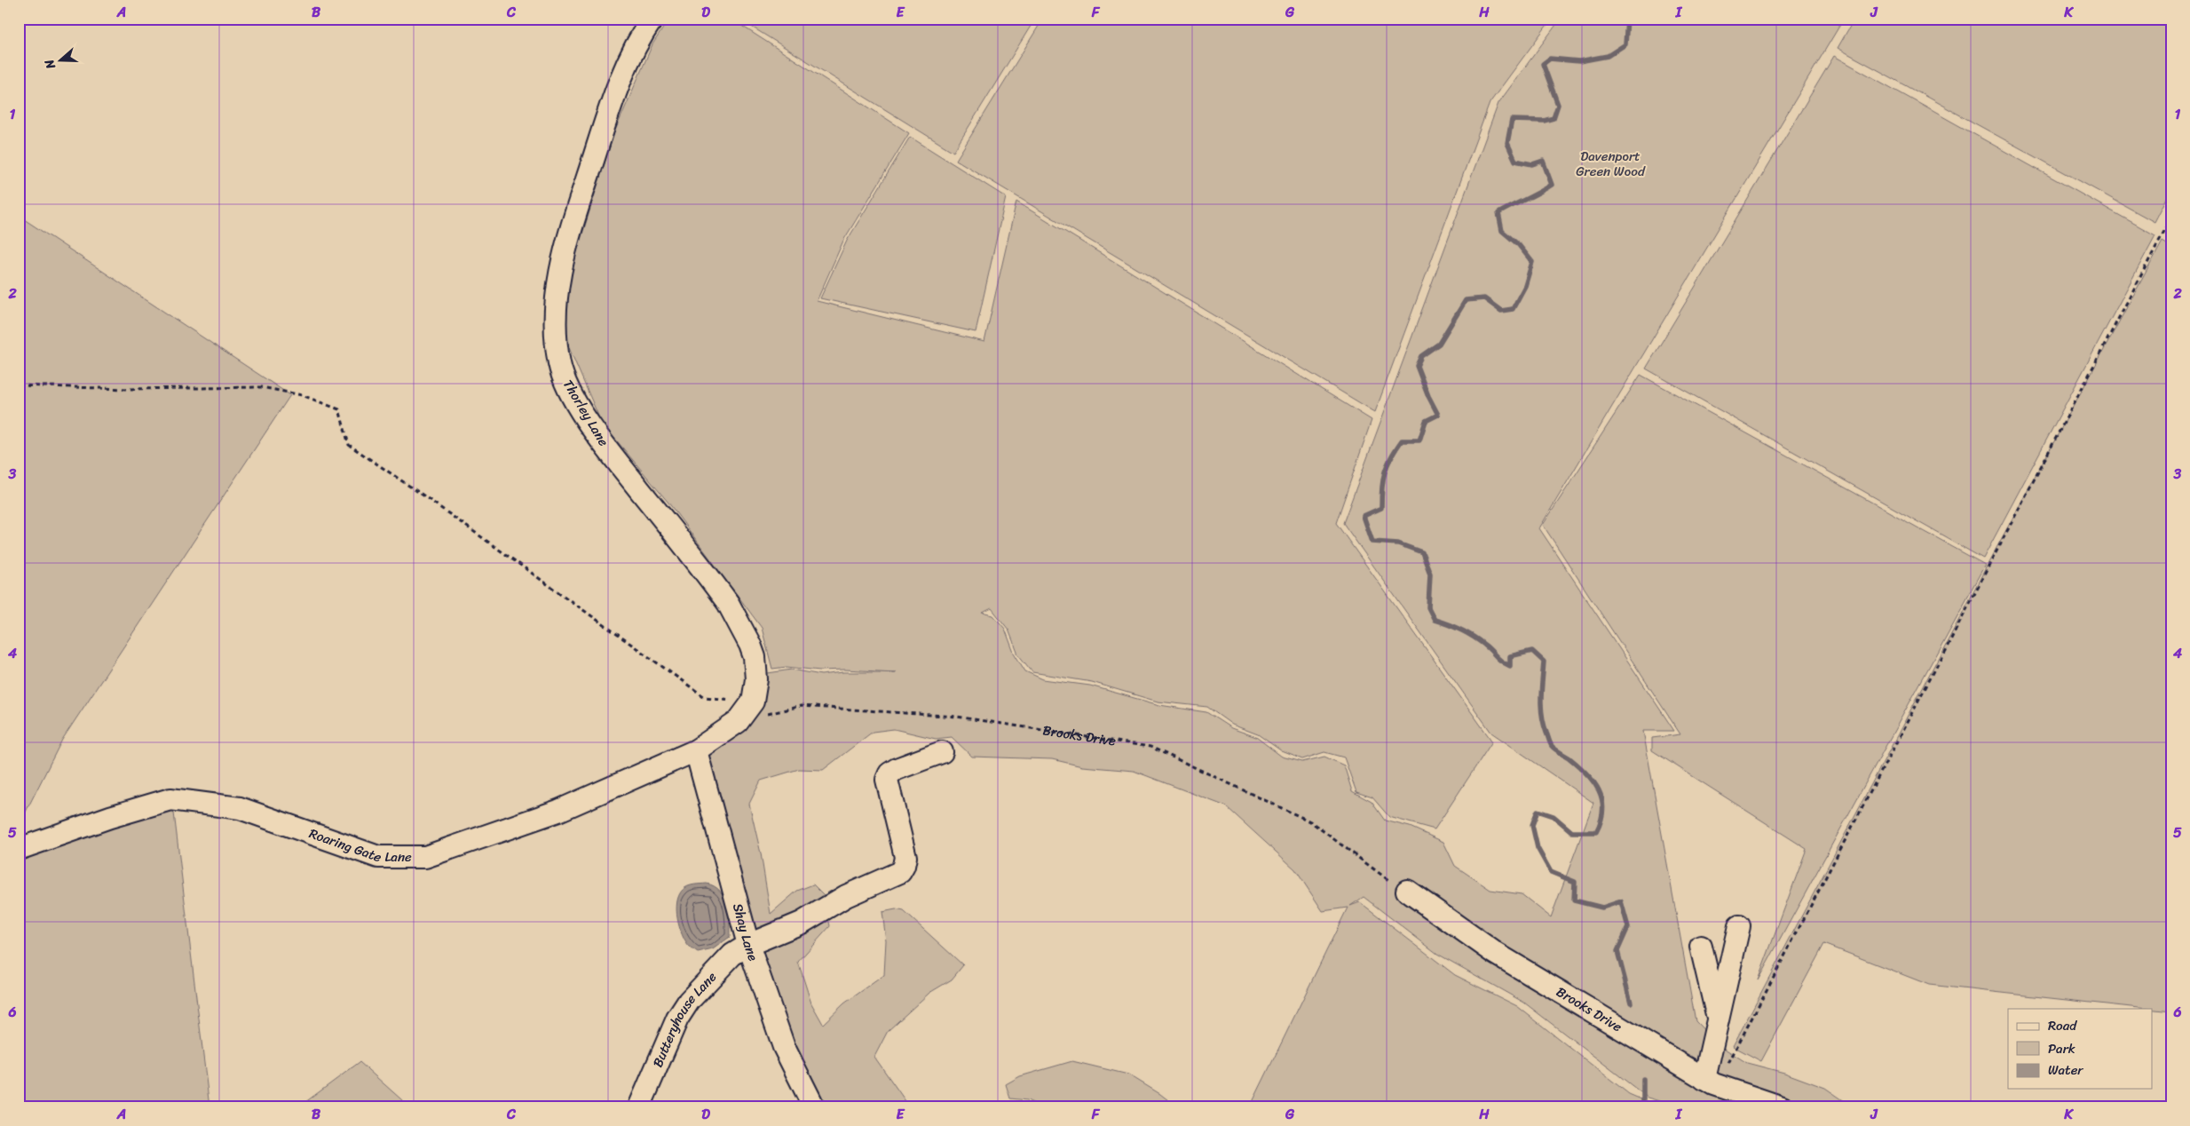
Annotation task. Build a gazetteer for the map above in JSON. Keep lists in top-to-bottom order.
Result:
{
  "streets": {
    "street": [
      "Thorley Lane",
      "Brooks Drive",
      "Roaring Gate Lane",
      "Shay Lane",
      "Butteryhouse Lane"
    ]
  },
  "crossings": [
    ["Thorley Lane", "Brooks Drive"],
    ["Thorley Lane", "Roaring Gate Lane"],
    ["Thorley Lane", "Shay Lane"],
    ["Roaring Gate Lane", "Shay Lane"],
    ["Shay Lane", "Butteryhouse Lane"]
  ],
  "parks": ["Davenport Green Wood"],
  "legend": ["Road", "Park", "Water"],
  "north": "left",
  "grid": {
    "columns": [
      "A",
      "B",
      "C",
      "D",
      "E",
      "F",
      "G",
      "H",
      "I",
      "J",
      "K"
    ],
    "rows": [
      "1",
      "2",
      "3",
      "4",
      "5",
      "6"
    ]
  }
}
